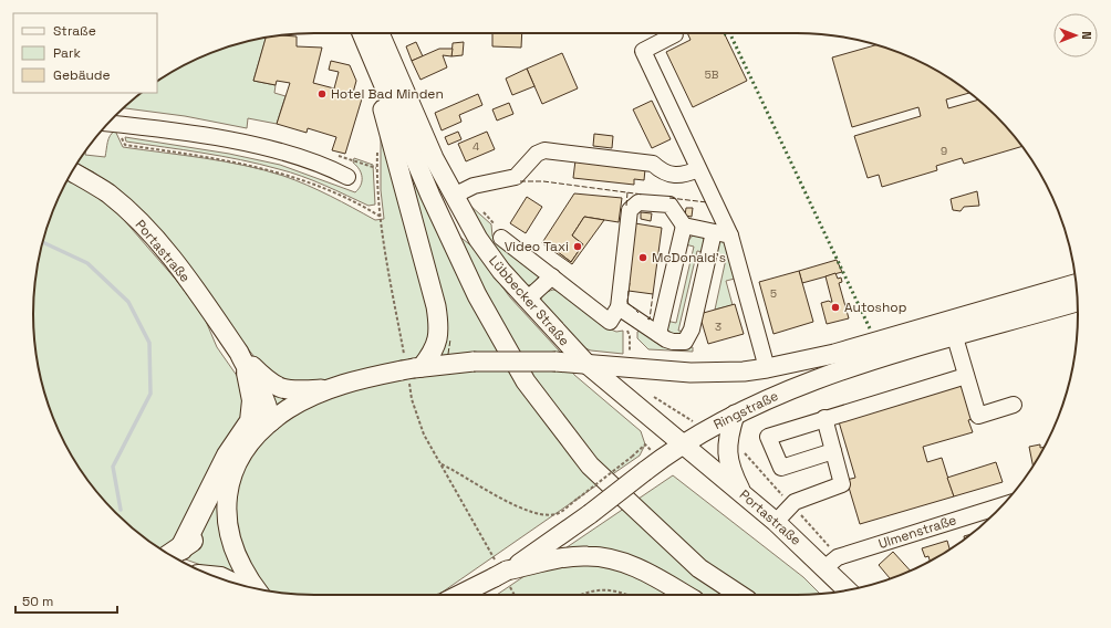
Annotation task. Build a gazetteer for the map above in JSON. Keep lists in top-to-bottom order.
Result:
{
  "streets": {
    "main road": ["Portastraße", "Lübbecker Straße", "Ringstraße"],
    "street": ["Ulmenstraße"]
  },
  "crossings": [
    ["Portastraße", "Lübbecker Straße"],
    ["Portastraße", "Ringstraße"],
    ["Portastraße", "Ulmenstraße"],
    ["Lübbecker Straße", "Ringstraße"]
  ],
  "places": [
    "Hotel Bad Minden",
    "Video Taxi",
    "McDonald's",
    "Autoshop"
  ],
  "house_numbers": [
    "5B",
    "4",
    "9",
    "5",
    "3"
  ],
  "legend": ["Straße", "Park", "Gebäude"],
  "scale_bar": "50 m",
  "north": "right"
}
